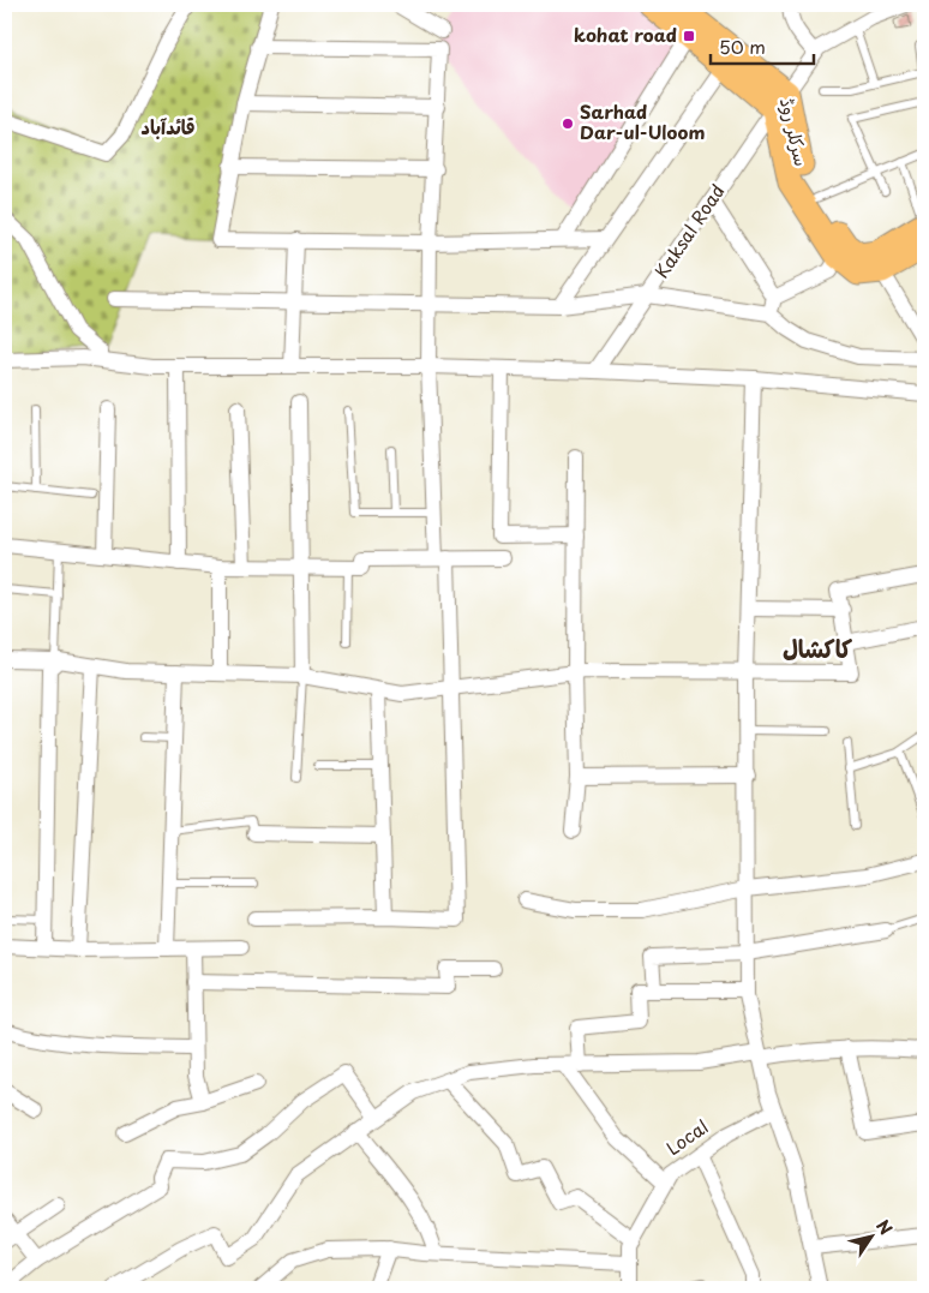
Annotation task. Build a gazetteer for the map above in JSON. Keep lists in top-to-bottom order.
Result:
{
  "streets": {
    "main road": ["سرکلر روڈ"],
    "street": ["Kaksal Road", "Local"]
  },
  "crossings": [
    ["سرکلر روڈ", "Kaksal Road"]
  ],
  "districts": ["قائدآباد", "کاکشال"],
  "places": {
    "transit": ["kohat road"],
    "other": ["Sarhad Dar-ul-Uloom"]
  },
  "scale_bar": "50 m",
  "north": "top right"
}
